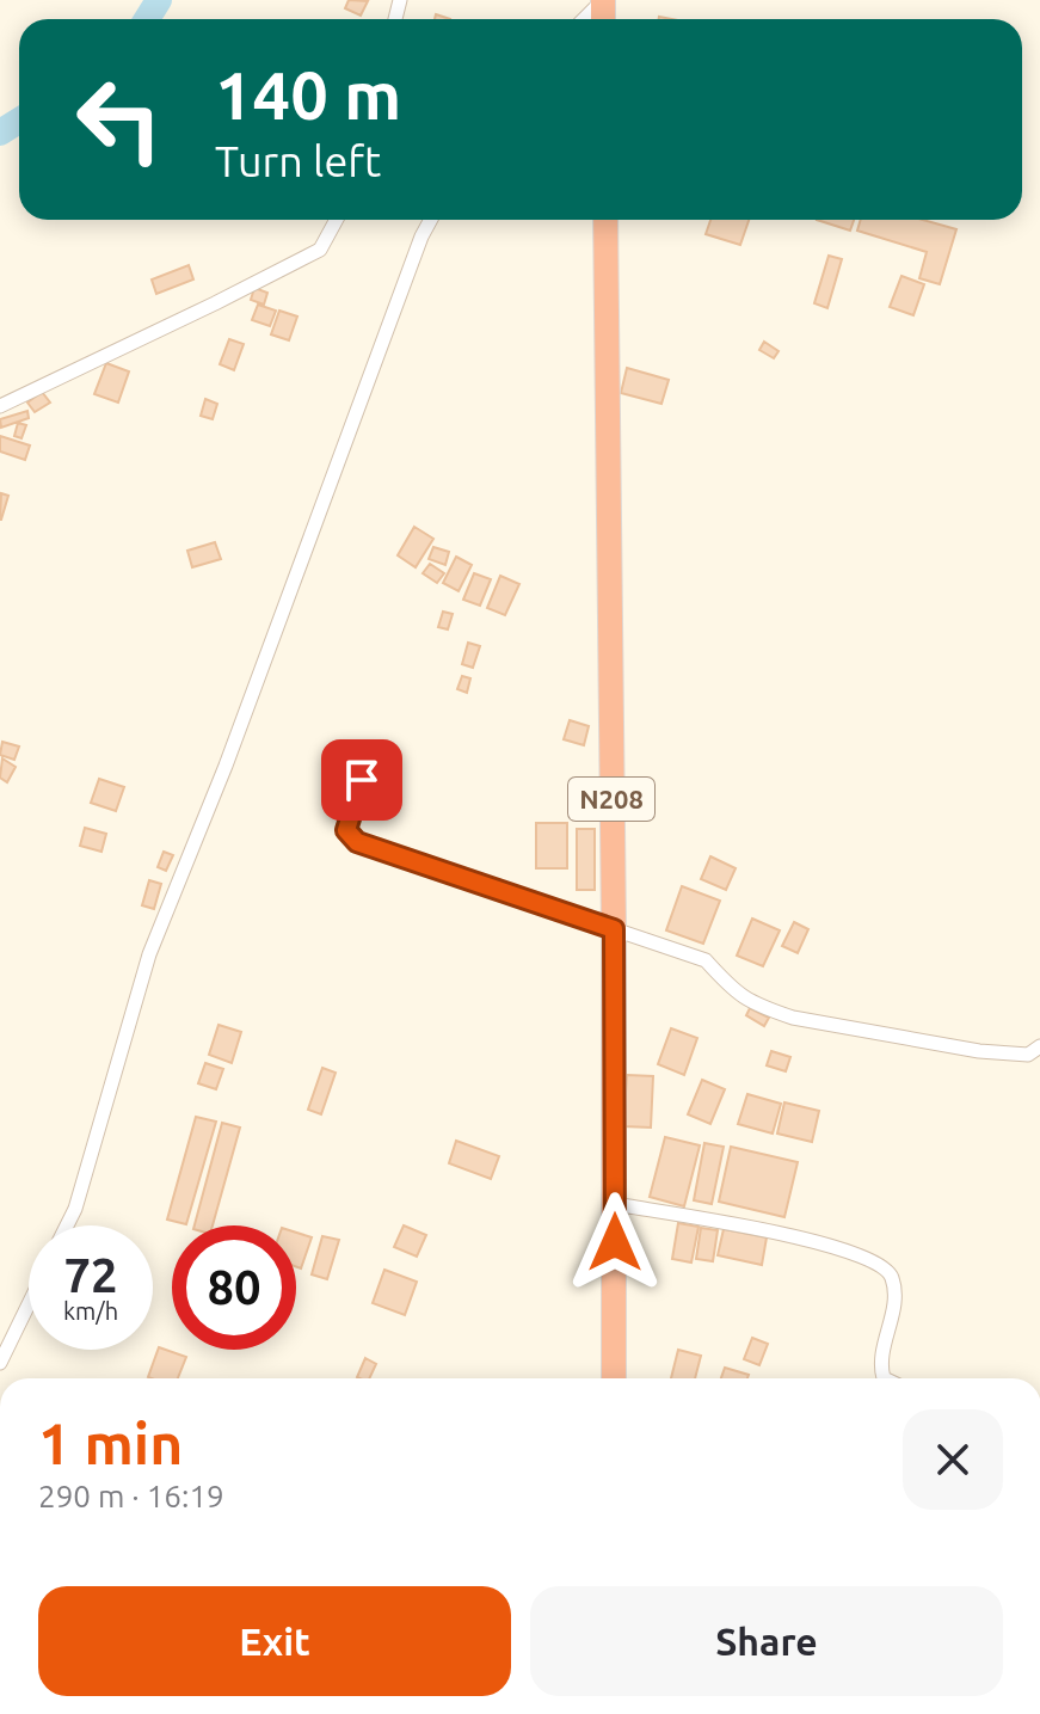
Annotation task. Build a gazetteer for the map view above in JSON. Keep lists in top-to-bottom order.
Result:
{
  "streets": {
    "highway": ["N208"]
  },
  "page": {
    "turn": ["140 m", "Turn left"],
    "speed": "72 km/h",
    "limit": "80",
    "heading": ["1 min", "290 m · 16:19"],
    "buttons": ["Exit", "Share"]
  }
}
